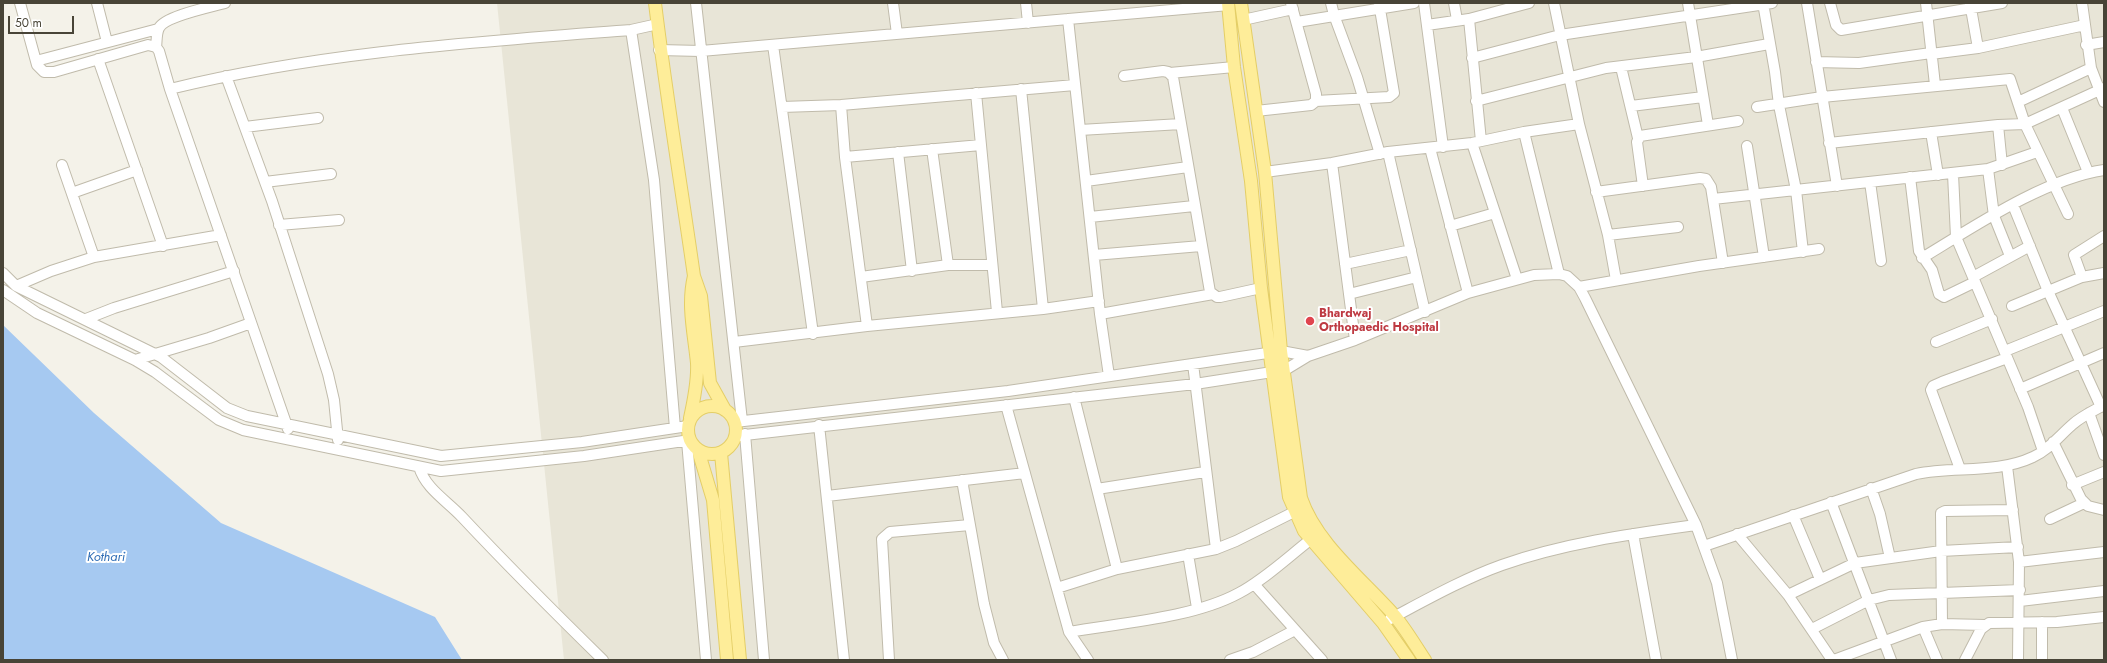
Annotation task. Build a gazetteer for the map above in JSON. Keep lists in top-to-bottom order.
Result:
{
  "water": ["Kothari"],
  "places": ["Bhardwaj Orthopaedic Hospital"],
  "scale_bar": "50 m"
}
